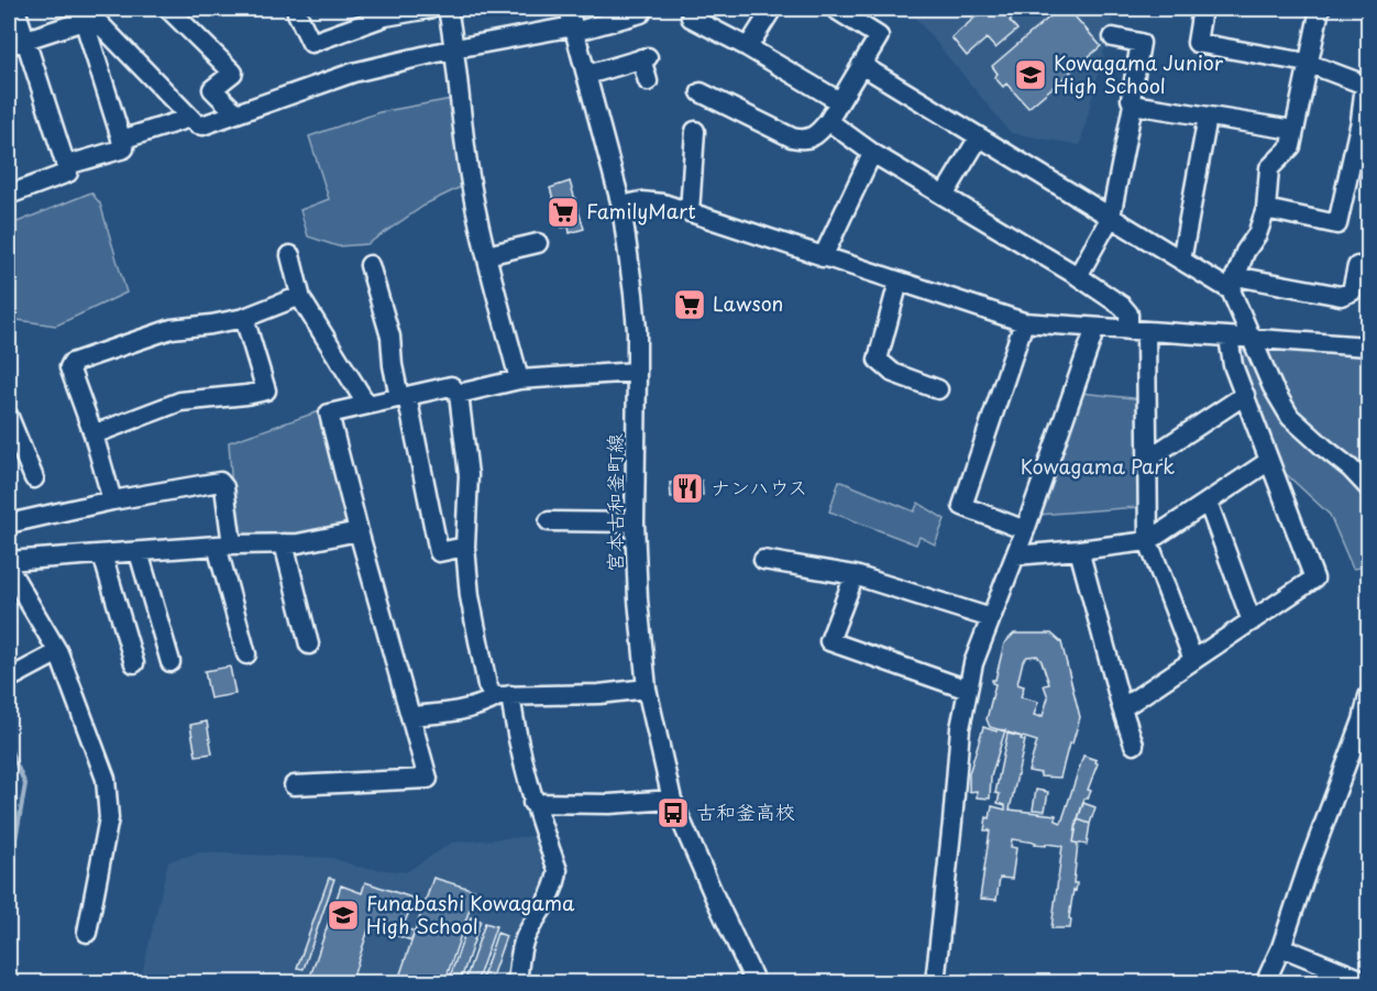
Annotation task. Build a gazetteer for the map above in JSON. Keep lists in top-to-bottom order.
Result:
{
  "streets": {
    "street": ["宮本古和釜町線"]
  },
  "parks": ["Kowagama Park"],
  "places": {
    "school or university": ["Kowagama Junior High School", "Funabashi Kowagama High School"],
    "supermarket": ["FamilyMart", "Lawson"],
    "restaurant": ["ナンハウス"],
    "bus stop": ["古和釜高校"]
  }
}
